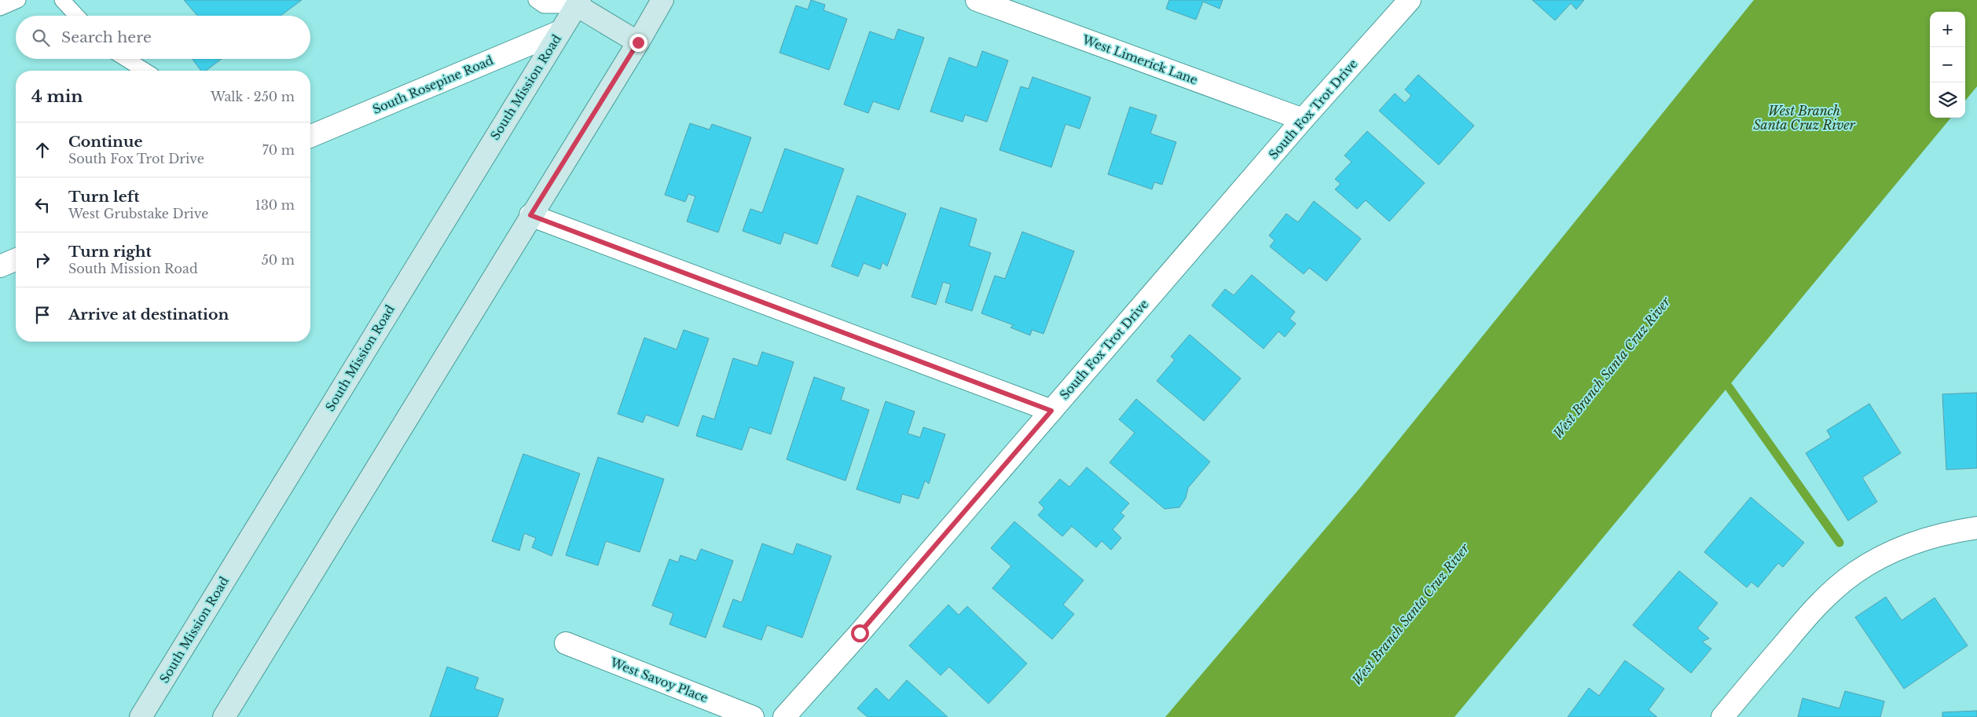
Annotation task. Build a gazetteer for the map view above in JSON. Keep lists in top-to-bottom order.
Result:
{
  "streets": {
    "main road": ["South Mission Road"],
    "street": [
      "West Limerick Lane",
      "South Rosepine Road",
      "South Fox Trot Drive",
      "West Savoy Place"
    ]
  },
  "crossings": [
    ["West Limerick Lane", "South Fox Trot Drive"],
    ["South Rosepine Road", "South Mission Road"]
  ],
  "water": ["West Branch Santa Cruz River"],
  "page": {
    "map_buttons": ["+", "−"],
    "search": "Search here",
    "heading": ["4 min", "Walk · 250 m"],
    "list": [
      ["Continue", "South Fox Trot Drive", "70 m"],
      ["Turn left", "West Grubstake Drive", "130 m"],
      ["Turn right", "South Mission Road", "50 m"],
      "Arrive at destination"
    ]
  }
}
